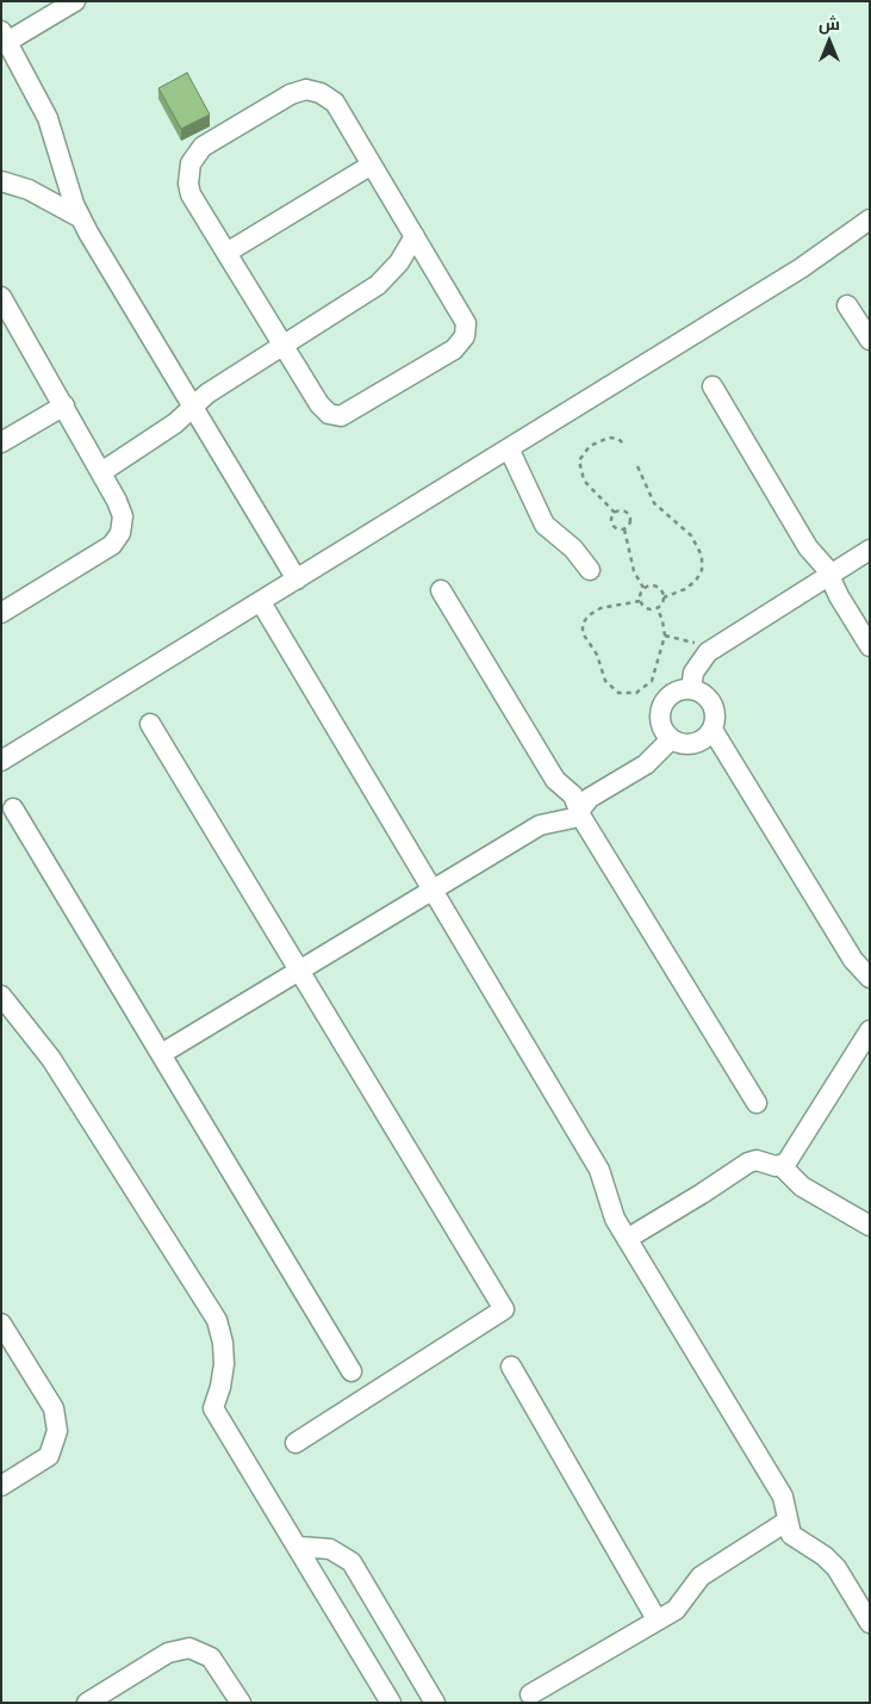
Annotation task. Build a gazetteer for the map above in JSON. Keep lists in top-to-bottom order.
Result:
{
  "north": "top"
}
